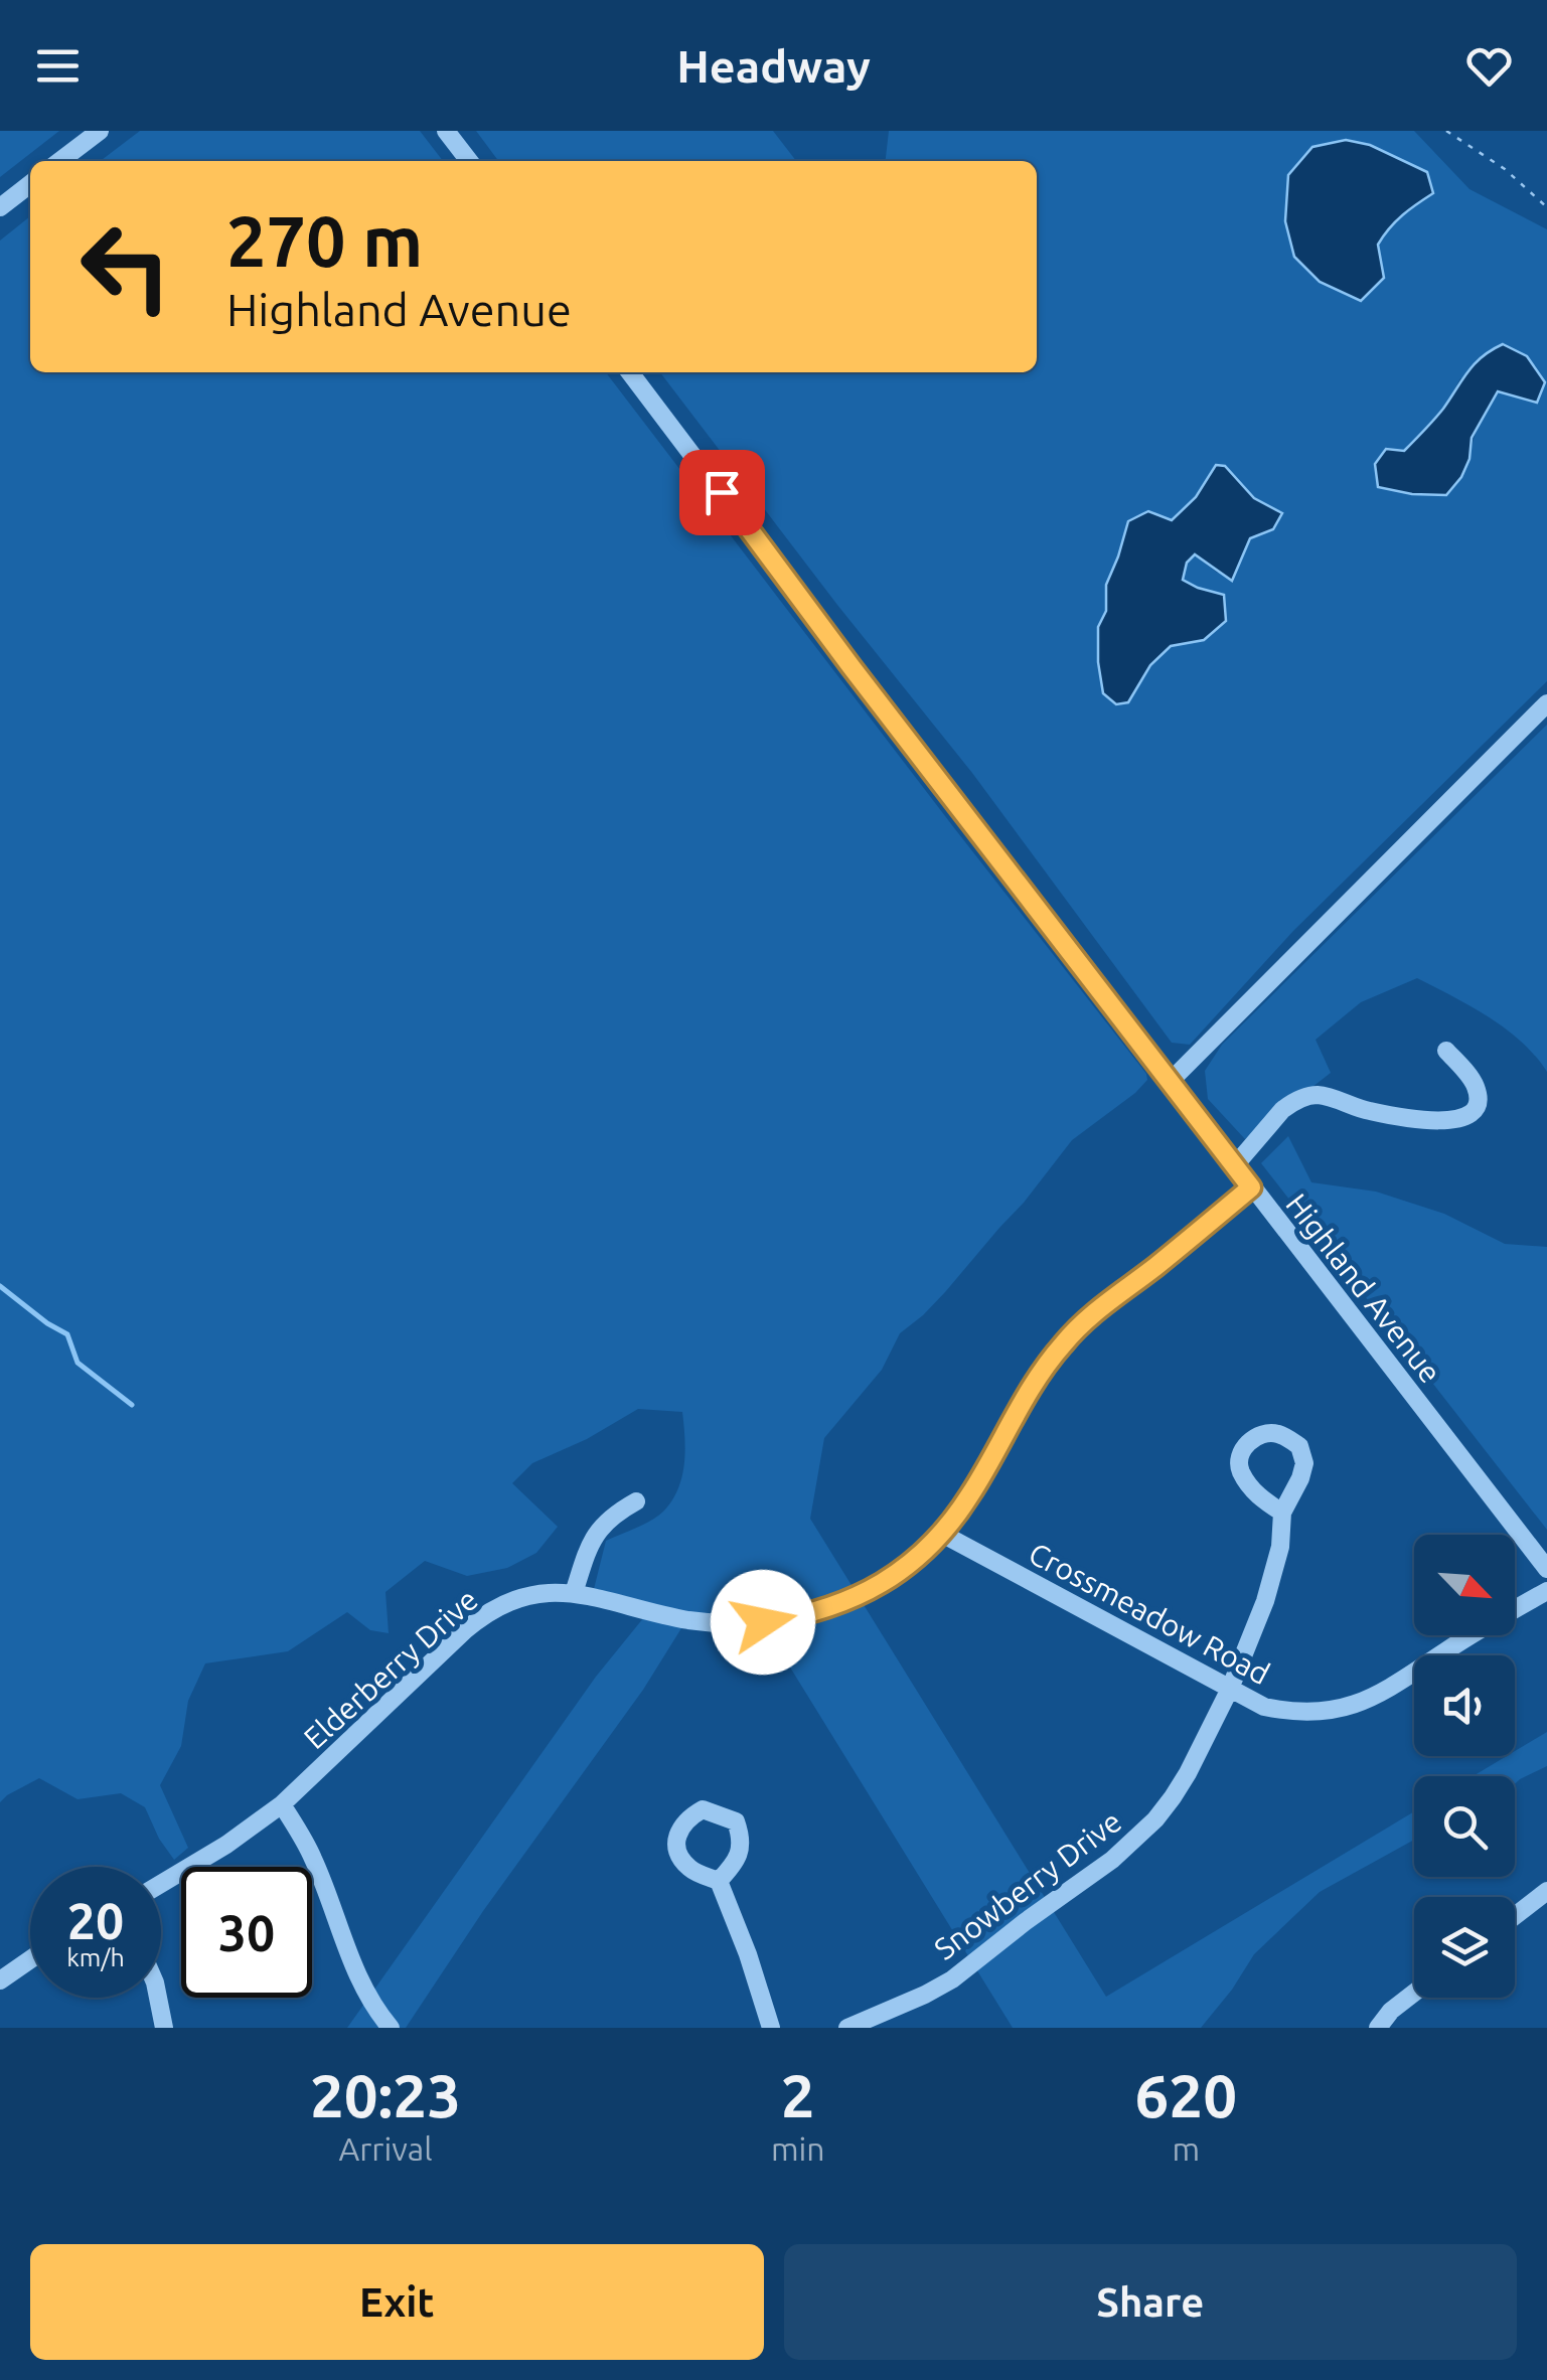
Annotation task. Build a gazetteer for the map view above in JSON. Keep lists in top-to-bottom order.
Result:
{
  "streets": {
    "street": [
      "Highland Avenue",
      "Crossmeadow Road",
      "Elderberry Drive",
      "Snowberry Drive"
    ]
  },
  "crossings": [
    ["Highland Avenue", "Elderberry Drive"],
    ["Crossmeadow Road", "Elderberry Drive"],
    ["Crossmeadow Road", "Snowberry Drive"]
  ],
  "north": "bottom right",
  "page": {
    "header": "Headway",
    "turn": ["270 m", "Highland Avenue"],
    "speed": "20 km/h",
    "limit": "30",
    "eta": [
      "20:23",
      "Arrival",
      "2",
      "min",
      "620",
      "m"
    ],
    "buttons": ["Exit", "Share"]
  }
}
